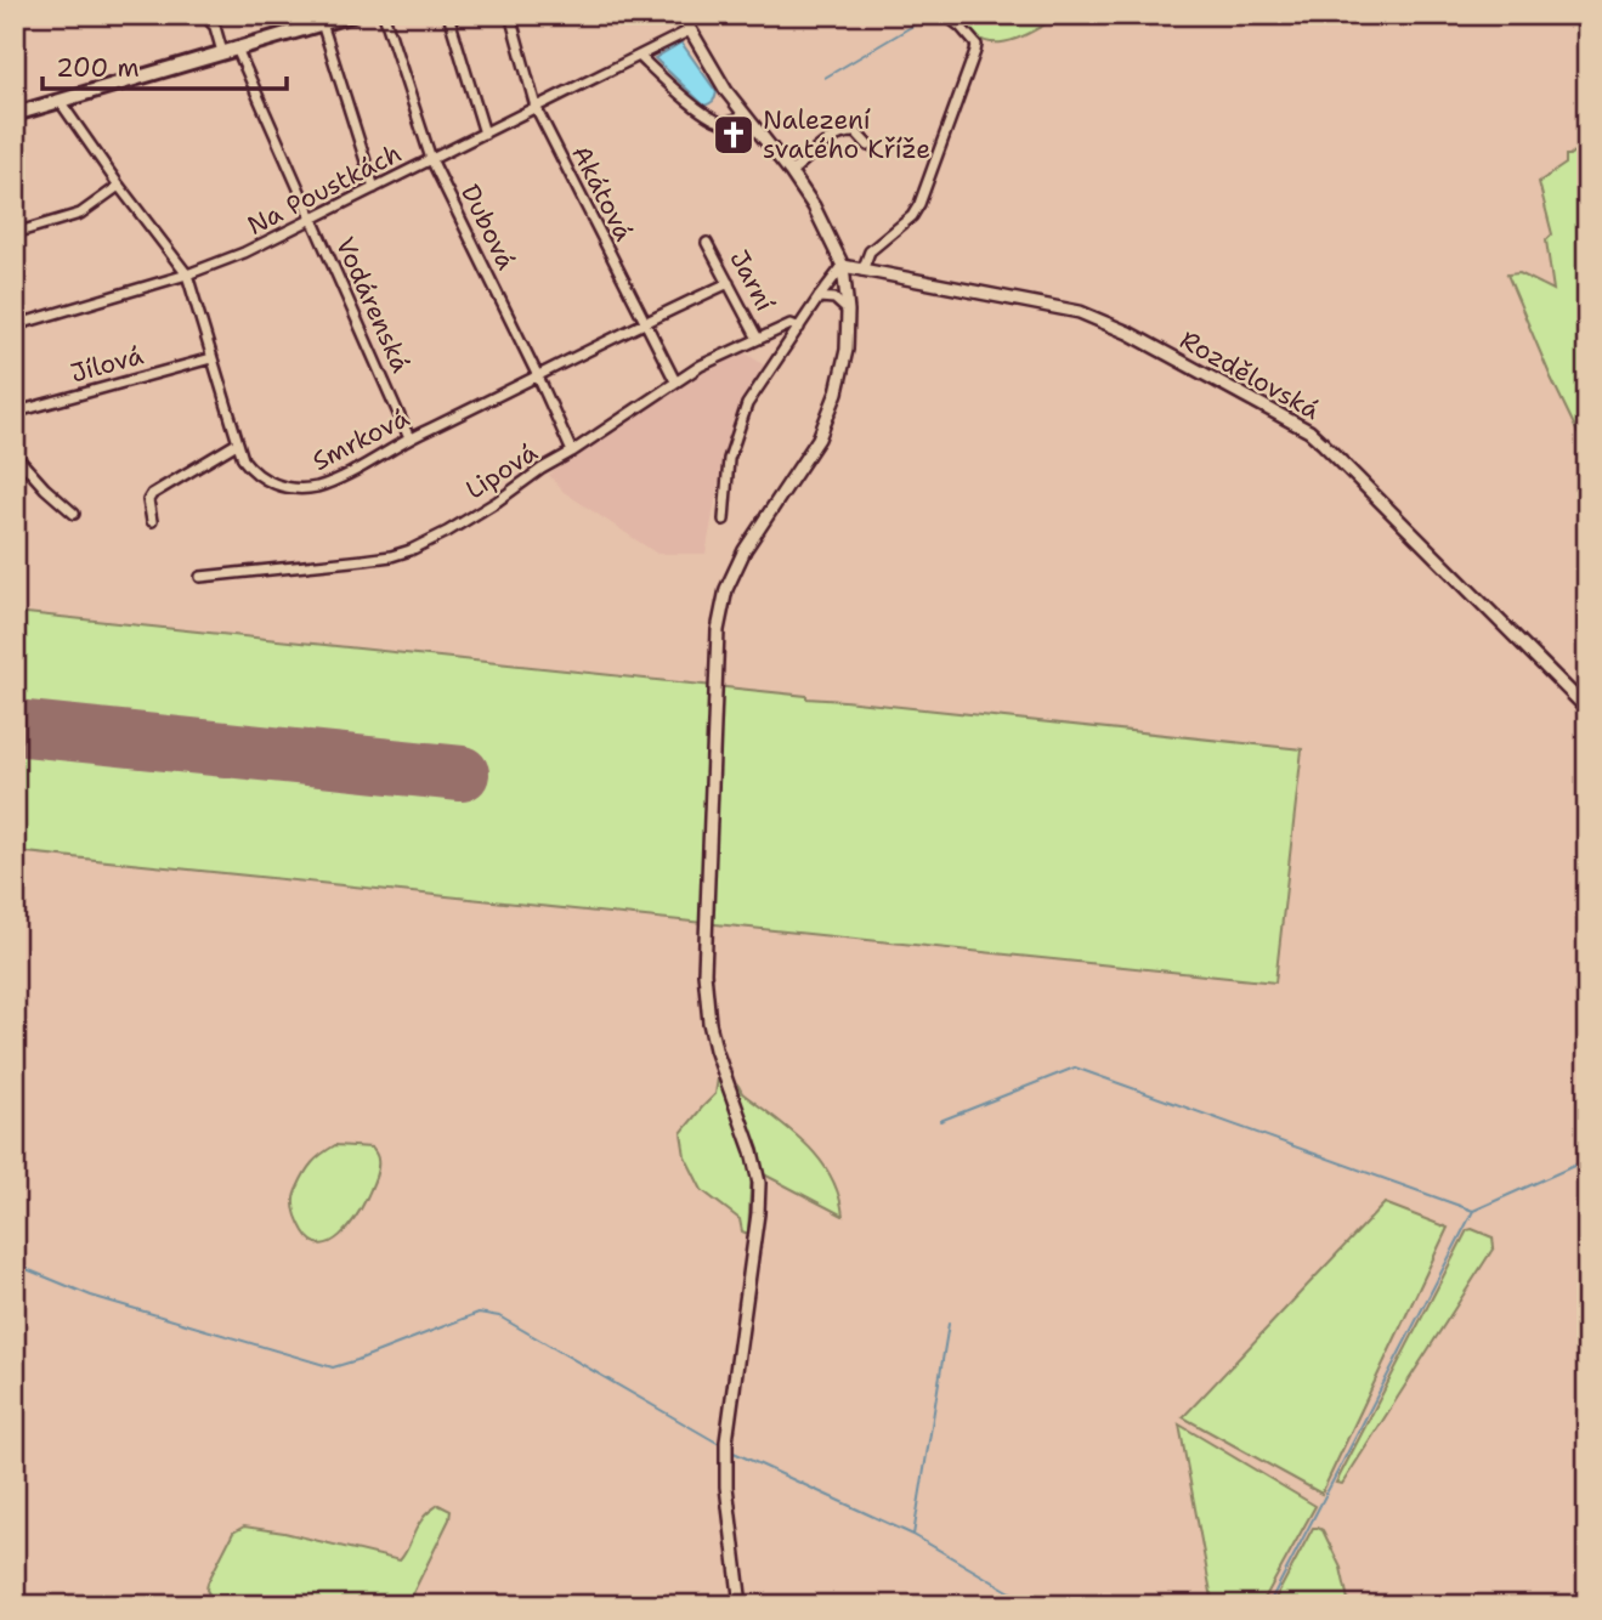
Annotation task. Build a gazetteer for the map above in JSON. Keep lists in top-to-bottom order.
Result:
{
  "streets": {
    "street": [
      "Na Poustkách",
      "Akátová",
      "Dubová",
      "Jarní",
      "Vodárenská",
      "Jílová",
      "Rozdělovská",
      "Smrková",
      "Lipová"
    ]
  },
  "crossings": [
    ["Na Poustkách", "Akátová"],
    ["Na Poustkách", "Dubová"],
    ["Na Poustkách", "Vodárenská"],
    ["Na Poustkách", "Smrková"],
    ["Akátová", "Smrková"],
    ["Akátová", "Lipová"],
    ["Dubová", "Smrková"],
    ["Dubová", "Lipová"],
    ["Jarní", "Smrková"],
    ["Jarní", "Lipová"],
    ["Vodárenská", "Smrková"],
    ["Jílová", "Smrková"]
  ],
  "places": {
    "church": ["Nalezení svatého Kříže"]
  },
  "scale_bar": "200 m"
}
